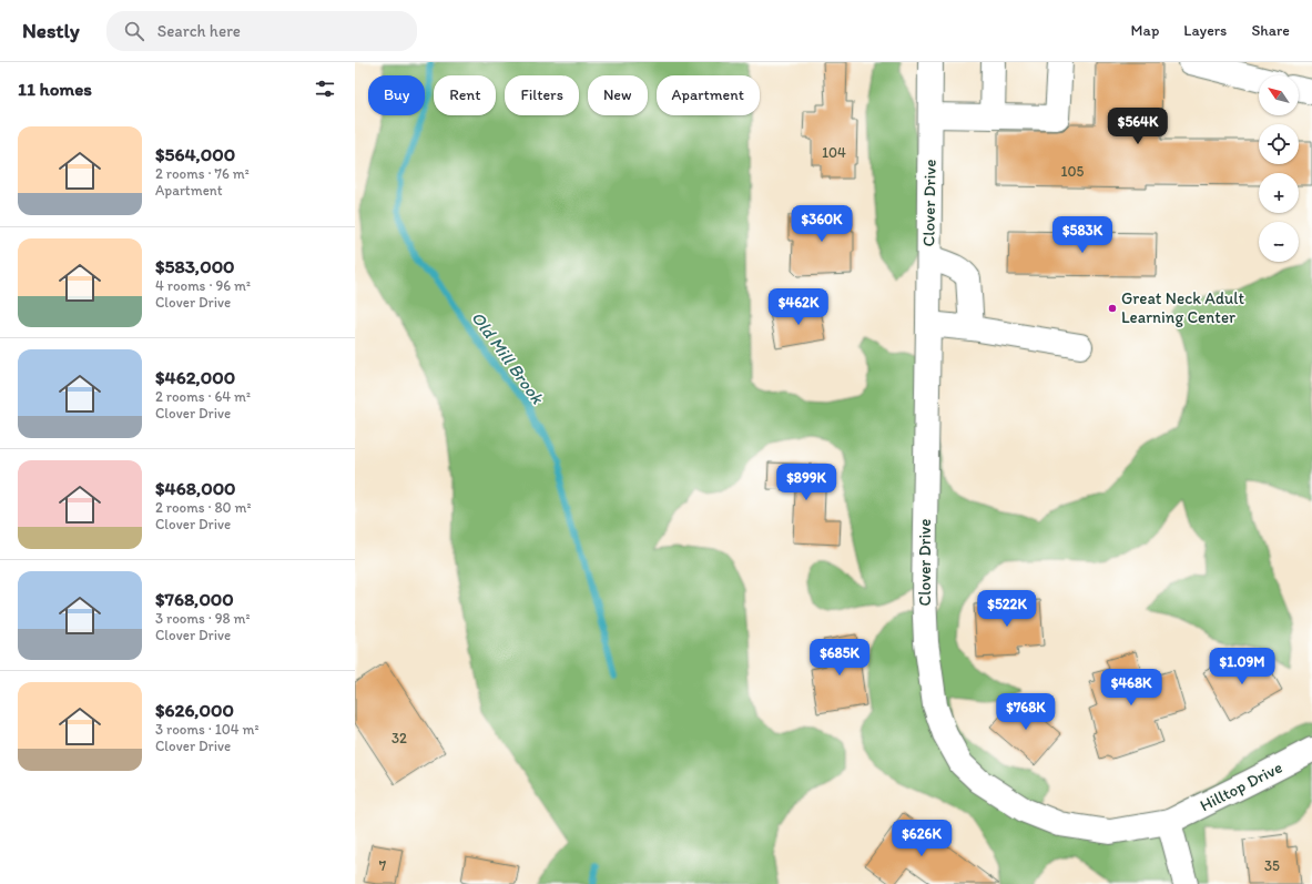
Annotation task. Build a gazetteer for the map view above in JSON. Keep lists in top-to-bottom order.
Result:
{
  "streets": {
    "street": ["Clover Drive", "Hilltop Drive"]
  },
  "crossings": [
    ["Clover Drive", "Hilltop Drive"]
  ],
  "water": ["Old Mill Brook"],
  "places": ["Great Neck Adult Learning Center"],
  "house_numbers": [
    "104",
    "105",
    "32",
    "7",
    "35"
  ],
  "north": "top left",
  "page": {
    "header": "Nestly",
    "search": "Search here",
    "nav": ["Map", "Layers", "Share"],
    "heading": "11 homes",
    "map_buttons": ["+", "−"],
    "chip": [
      "Buy",
      "Rent",
      "Filters",
      "New",
      "Apartment"
    ],
    "price": [
      "$564K",
      "$360K",
      "$583K",
      "$462K",
      "$899K",
      "$522K",
      "$685K",
      "$1.09M",
      "$468K",
      "$768K",
      "$626K"
    ],
    "list": [
      {
        "name": "$564,000",
        "note": "2 rooms · 76 m² · Apartment"
      },
      {
        "name": "$583,000",
        "note": "4 rooms · 96 m² · Clover Drive"
      },
      {
        "name": "$462,000",
        "note": "2 rooms · 64 m² · Clover Drive"
      },
      {
        "name": "$468,000",
        "note": "2 rooms · 80 m² · Clover Drive"
      },
      {
        "name": "$768,000",
        "note": "3 rooms · 98 m² · Clover Drive"
      },
      {
        "name": "$626,000",
        "note": "3 rooms · 104 m² · Clover Drive"
      }
    ]
  }
}
